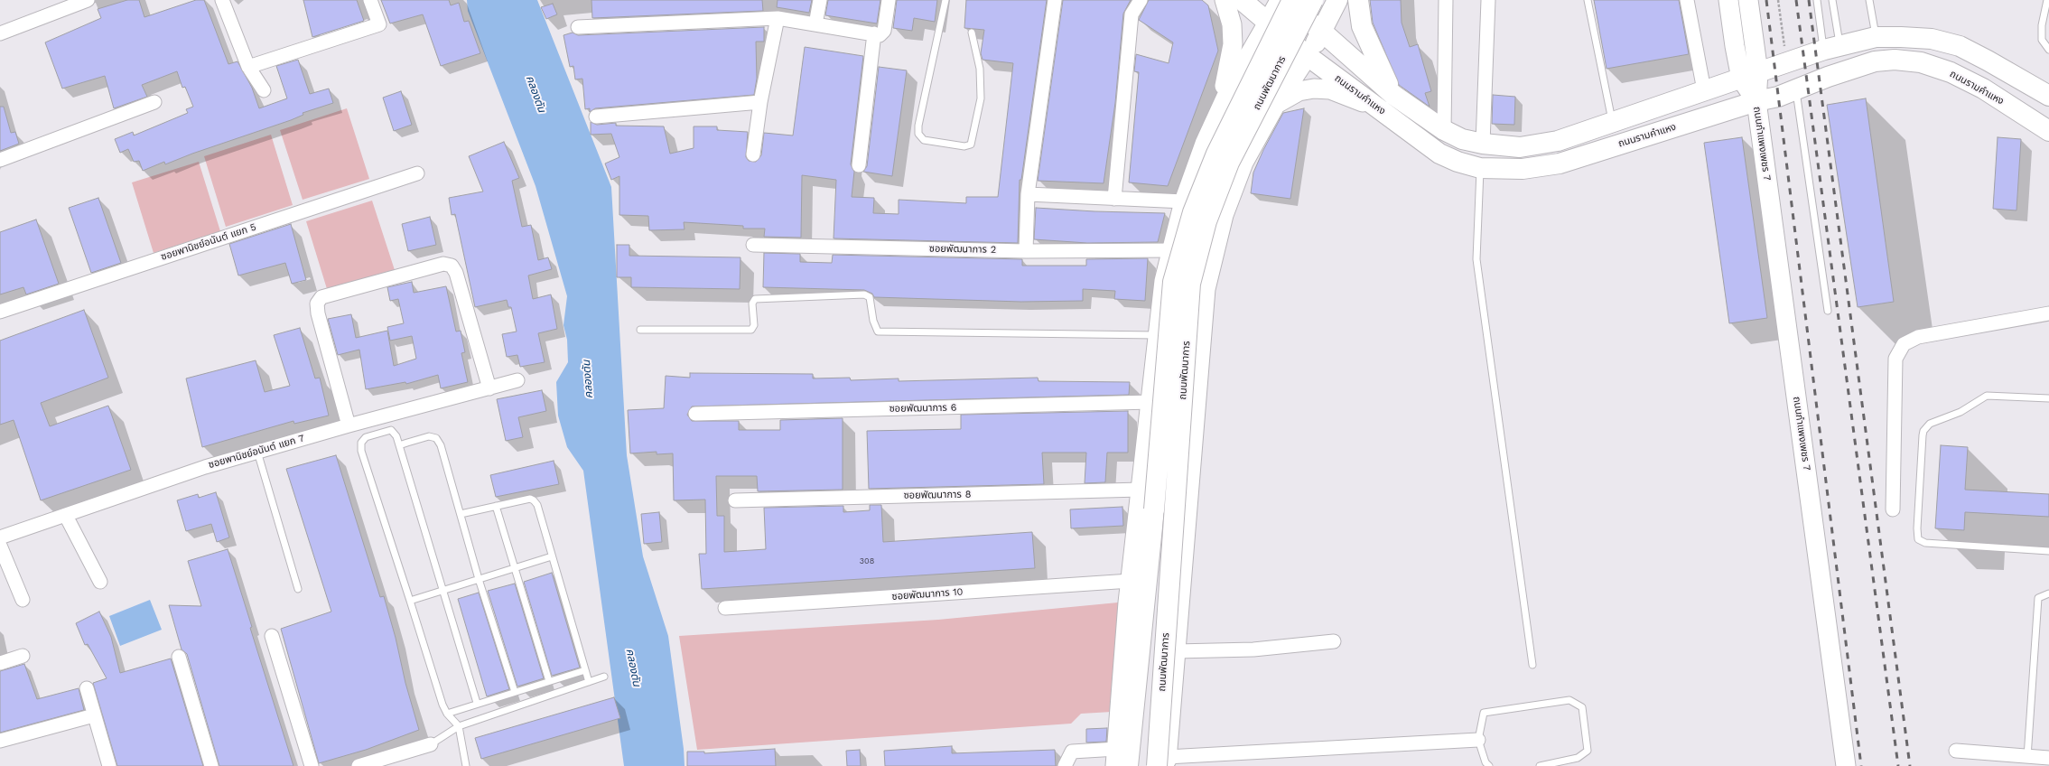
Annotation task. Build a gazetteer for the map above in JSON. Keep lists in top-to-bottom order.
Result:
{
  "streets": {
    "main road": ["ถนนพัฒนาการ", "ถนนรามคำแหง", "ถนนกำแพงเพชร 7"],
    "street": [
      "ซอยพานิชย์อนันต์ แยก 5",
      "ซอยพัฒนาการ 2",
      "ซอยพัฒนาการ 6",
      "ซอยพานิชย์อนันต์ แยก 7",
      "ซอยพัฒนาการ 8",
      "ซอยพัฒนาการ 10"
    ]
  },
  "crossings": [
    ["ถนนพัฒนาการ", "ถนนรามคำแหง"],
    ["ถนนรามคำแหง", "ถนนกำแพงเพชร 7"]
  ],
  "water": ["คลองตัน"],
  "house_numbers": ["308"]
}
